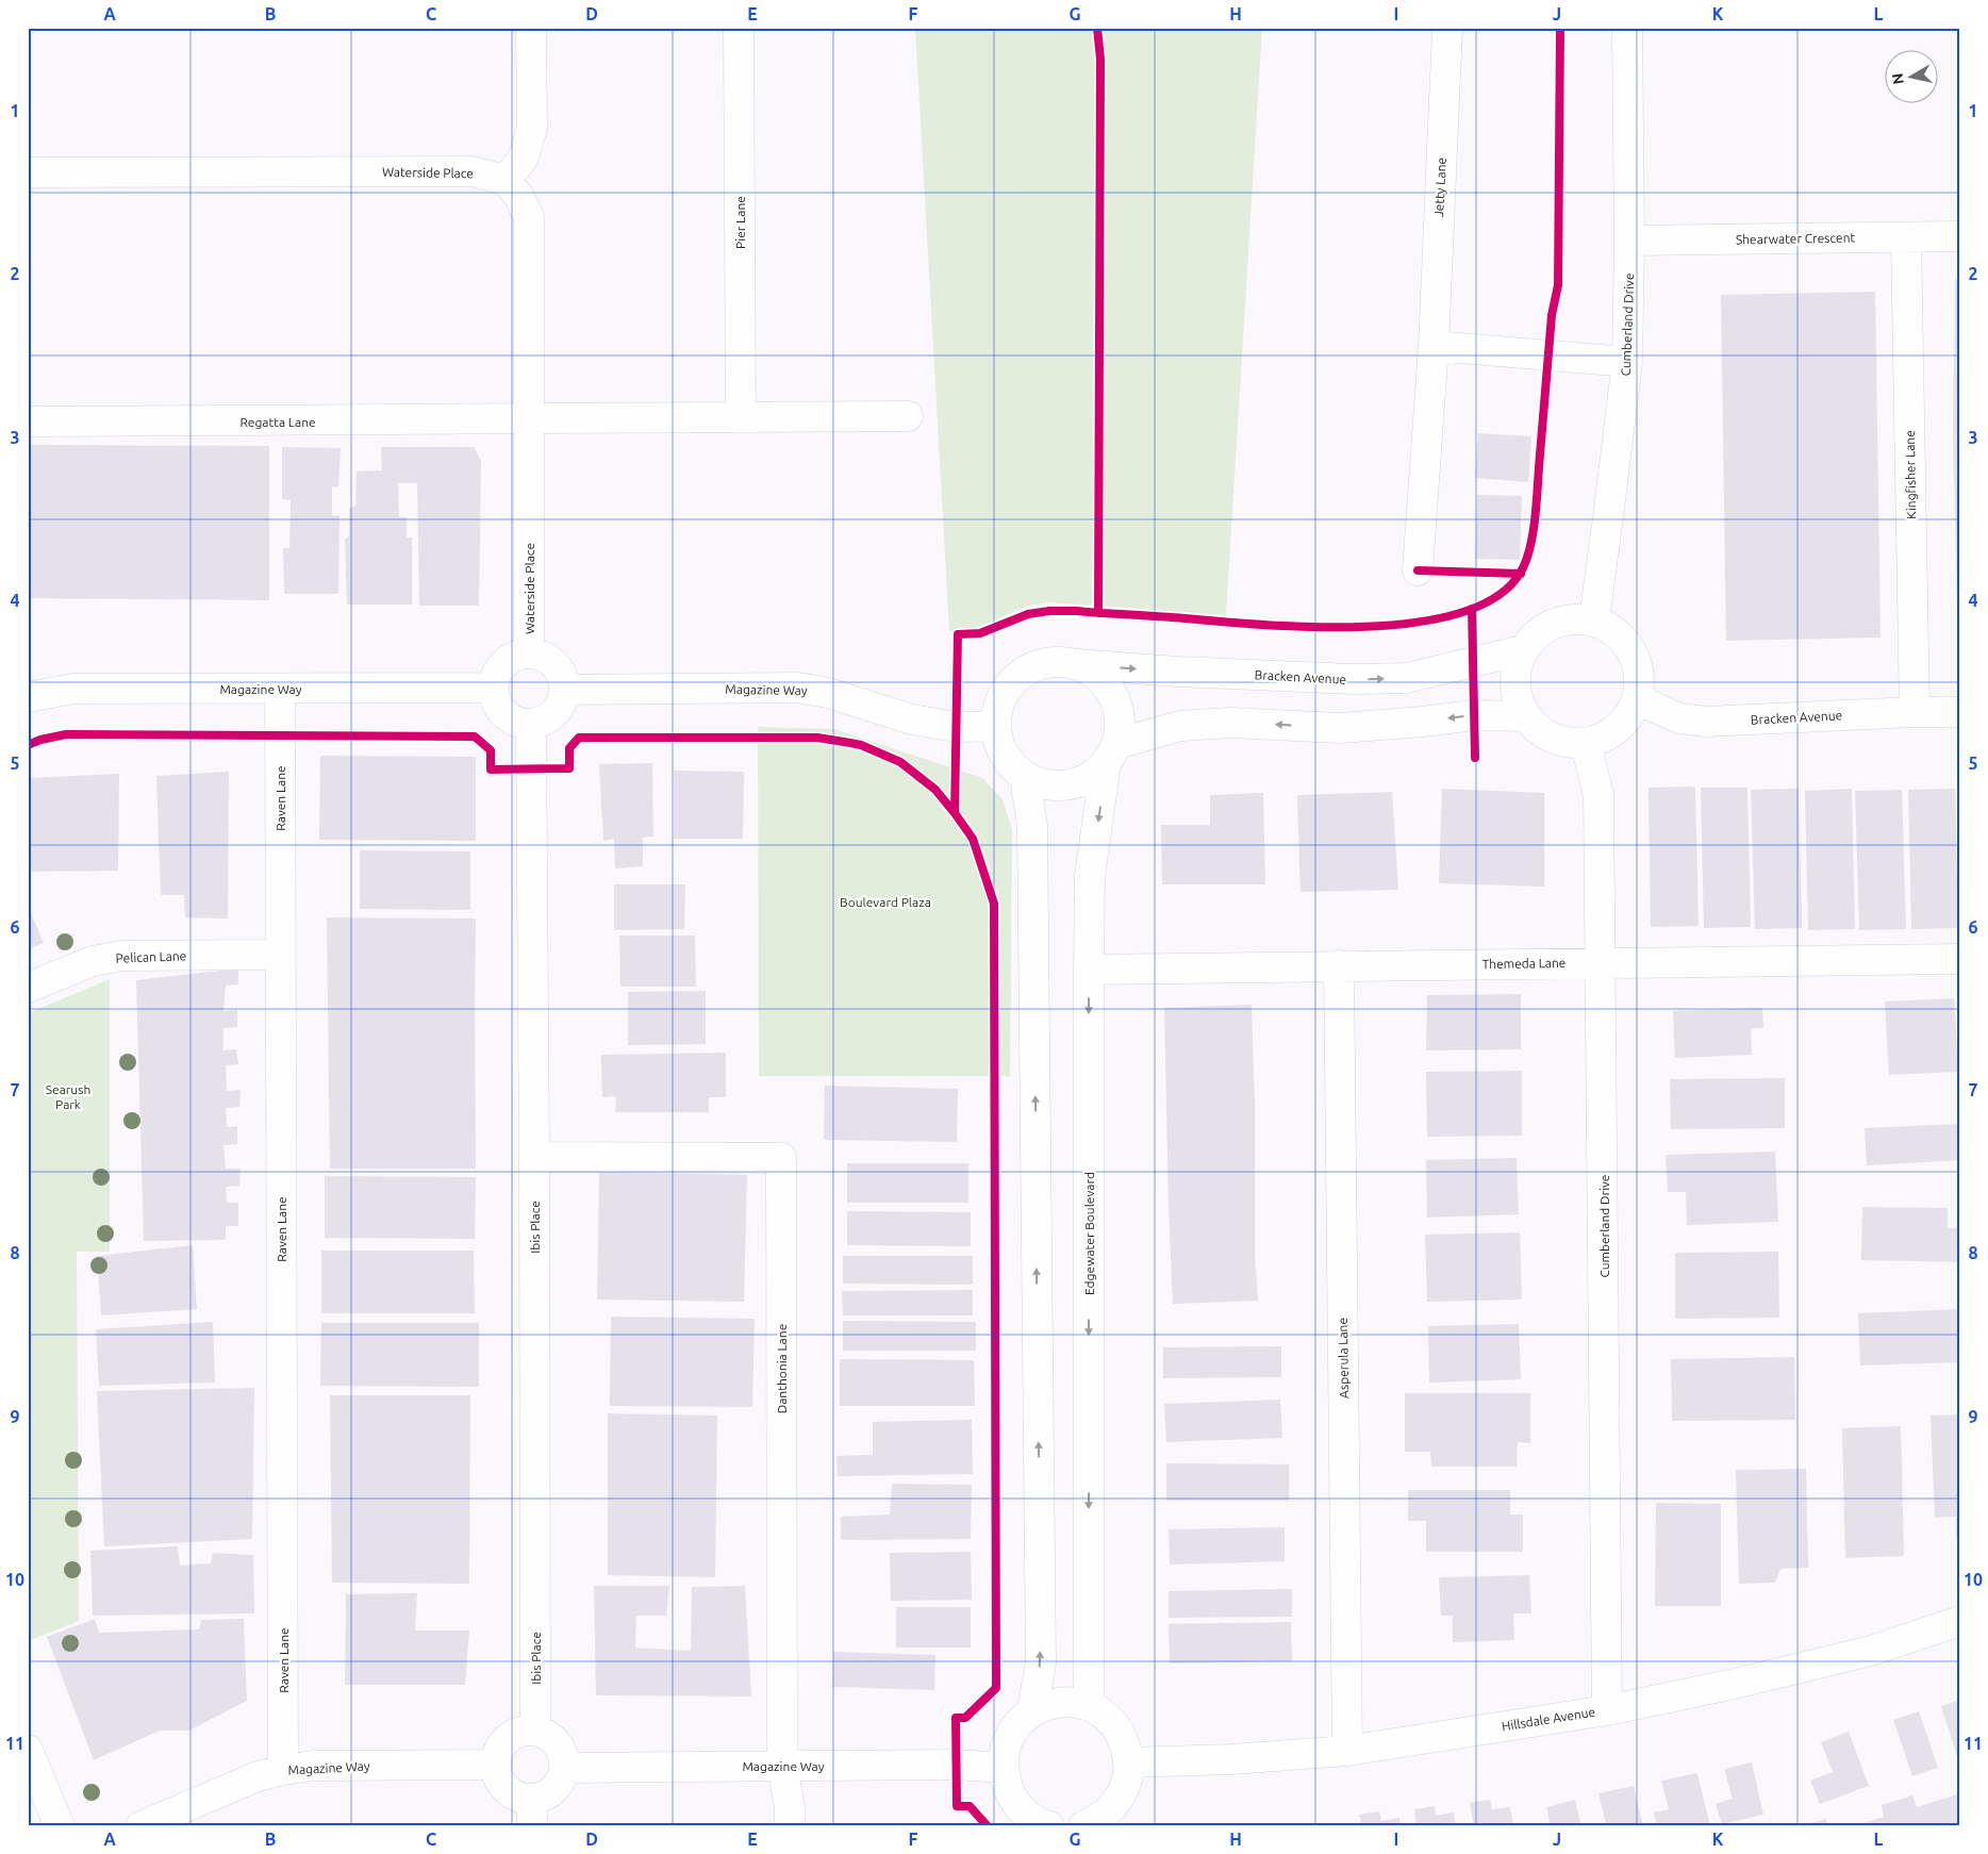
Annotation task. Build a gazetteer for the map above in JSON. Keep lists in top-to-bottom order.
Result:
{
  "streets": {
    "street": [
      "Waterside Place",
      "Jetty Lane",
      "Pier Lane",
      "Shearwater Crescent",
      "Cumberland Drive",
      "Regatta Lane",
      "Kingfisher Lane",
      "Bracken Avenue",
      "Magazine Way",
      "Raven Lane",
      "Pelican Lane",
      "Themeda Lane",
      "Ibis Place",
      "Edgewater Boulevard",
      "Asperula Lane",
      "Danthonia Lane",
      "Hillsdale Avenue"
    ]
  },
  "crossings": [
    ["Waterside Place", "Regatta Lane"],
    ["Waterside Place", "Magazine Way"],
    ["Waterside Place", "Ibis Place"],
    ["Shearwater Crescent", "Cumberland Drive"],
    ["Shearwater Crescent", "Kingfisher Lane"],
    ["Cumberland Drive", "Bracken Avenue"],
    ["Cumberland Drive", "Themeda Lane"],
    ["Cumberland Drive", "Hillsdale Avenue"],
    ["Kingfisher Lane", "Bracken Avenue"],
    ["Bracken Avenue", "Magazine Way"],
    ["Bracken Avenue", "Edgewater Boulevard"],
    ["Magazine Way", "Raven Lane"],
    ["Magazine Way", "Ibis Place"],
    ["Magazine Way", "Edgewater Boulevard"],
    ["Magazine Way", "Danthonia Lane"],
    ["Raven Lane", "Pelican Lane"],
    ["Themeda Lane", "Edgewater Boulevard"],
    ["Themeda Lane", "Asperula Lane"],
    ["Ibis Place", "Danthonia Lane"],
    ["Asperula Lane", "Hillsdale Avenue"]
  ],
  "parks": ["Boulevard Plaza", "Searush Park"],
  "north": "left",
  "grid": {
    "columns": [
      "A",
      "B",
      "C",
      "D",
      "E",
      "F",
      "G",
      "H",
      "I",
      "J",
      "K",
      "L"
    ],
    "rows": [
      "1",
      "2",
      "3",
      "4",
      "5",
      "6",
      "7",
      "8",
      "9",
      "10",
      "11"
    ]
  }
}
